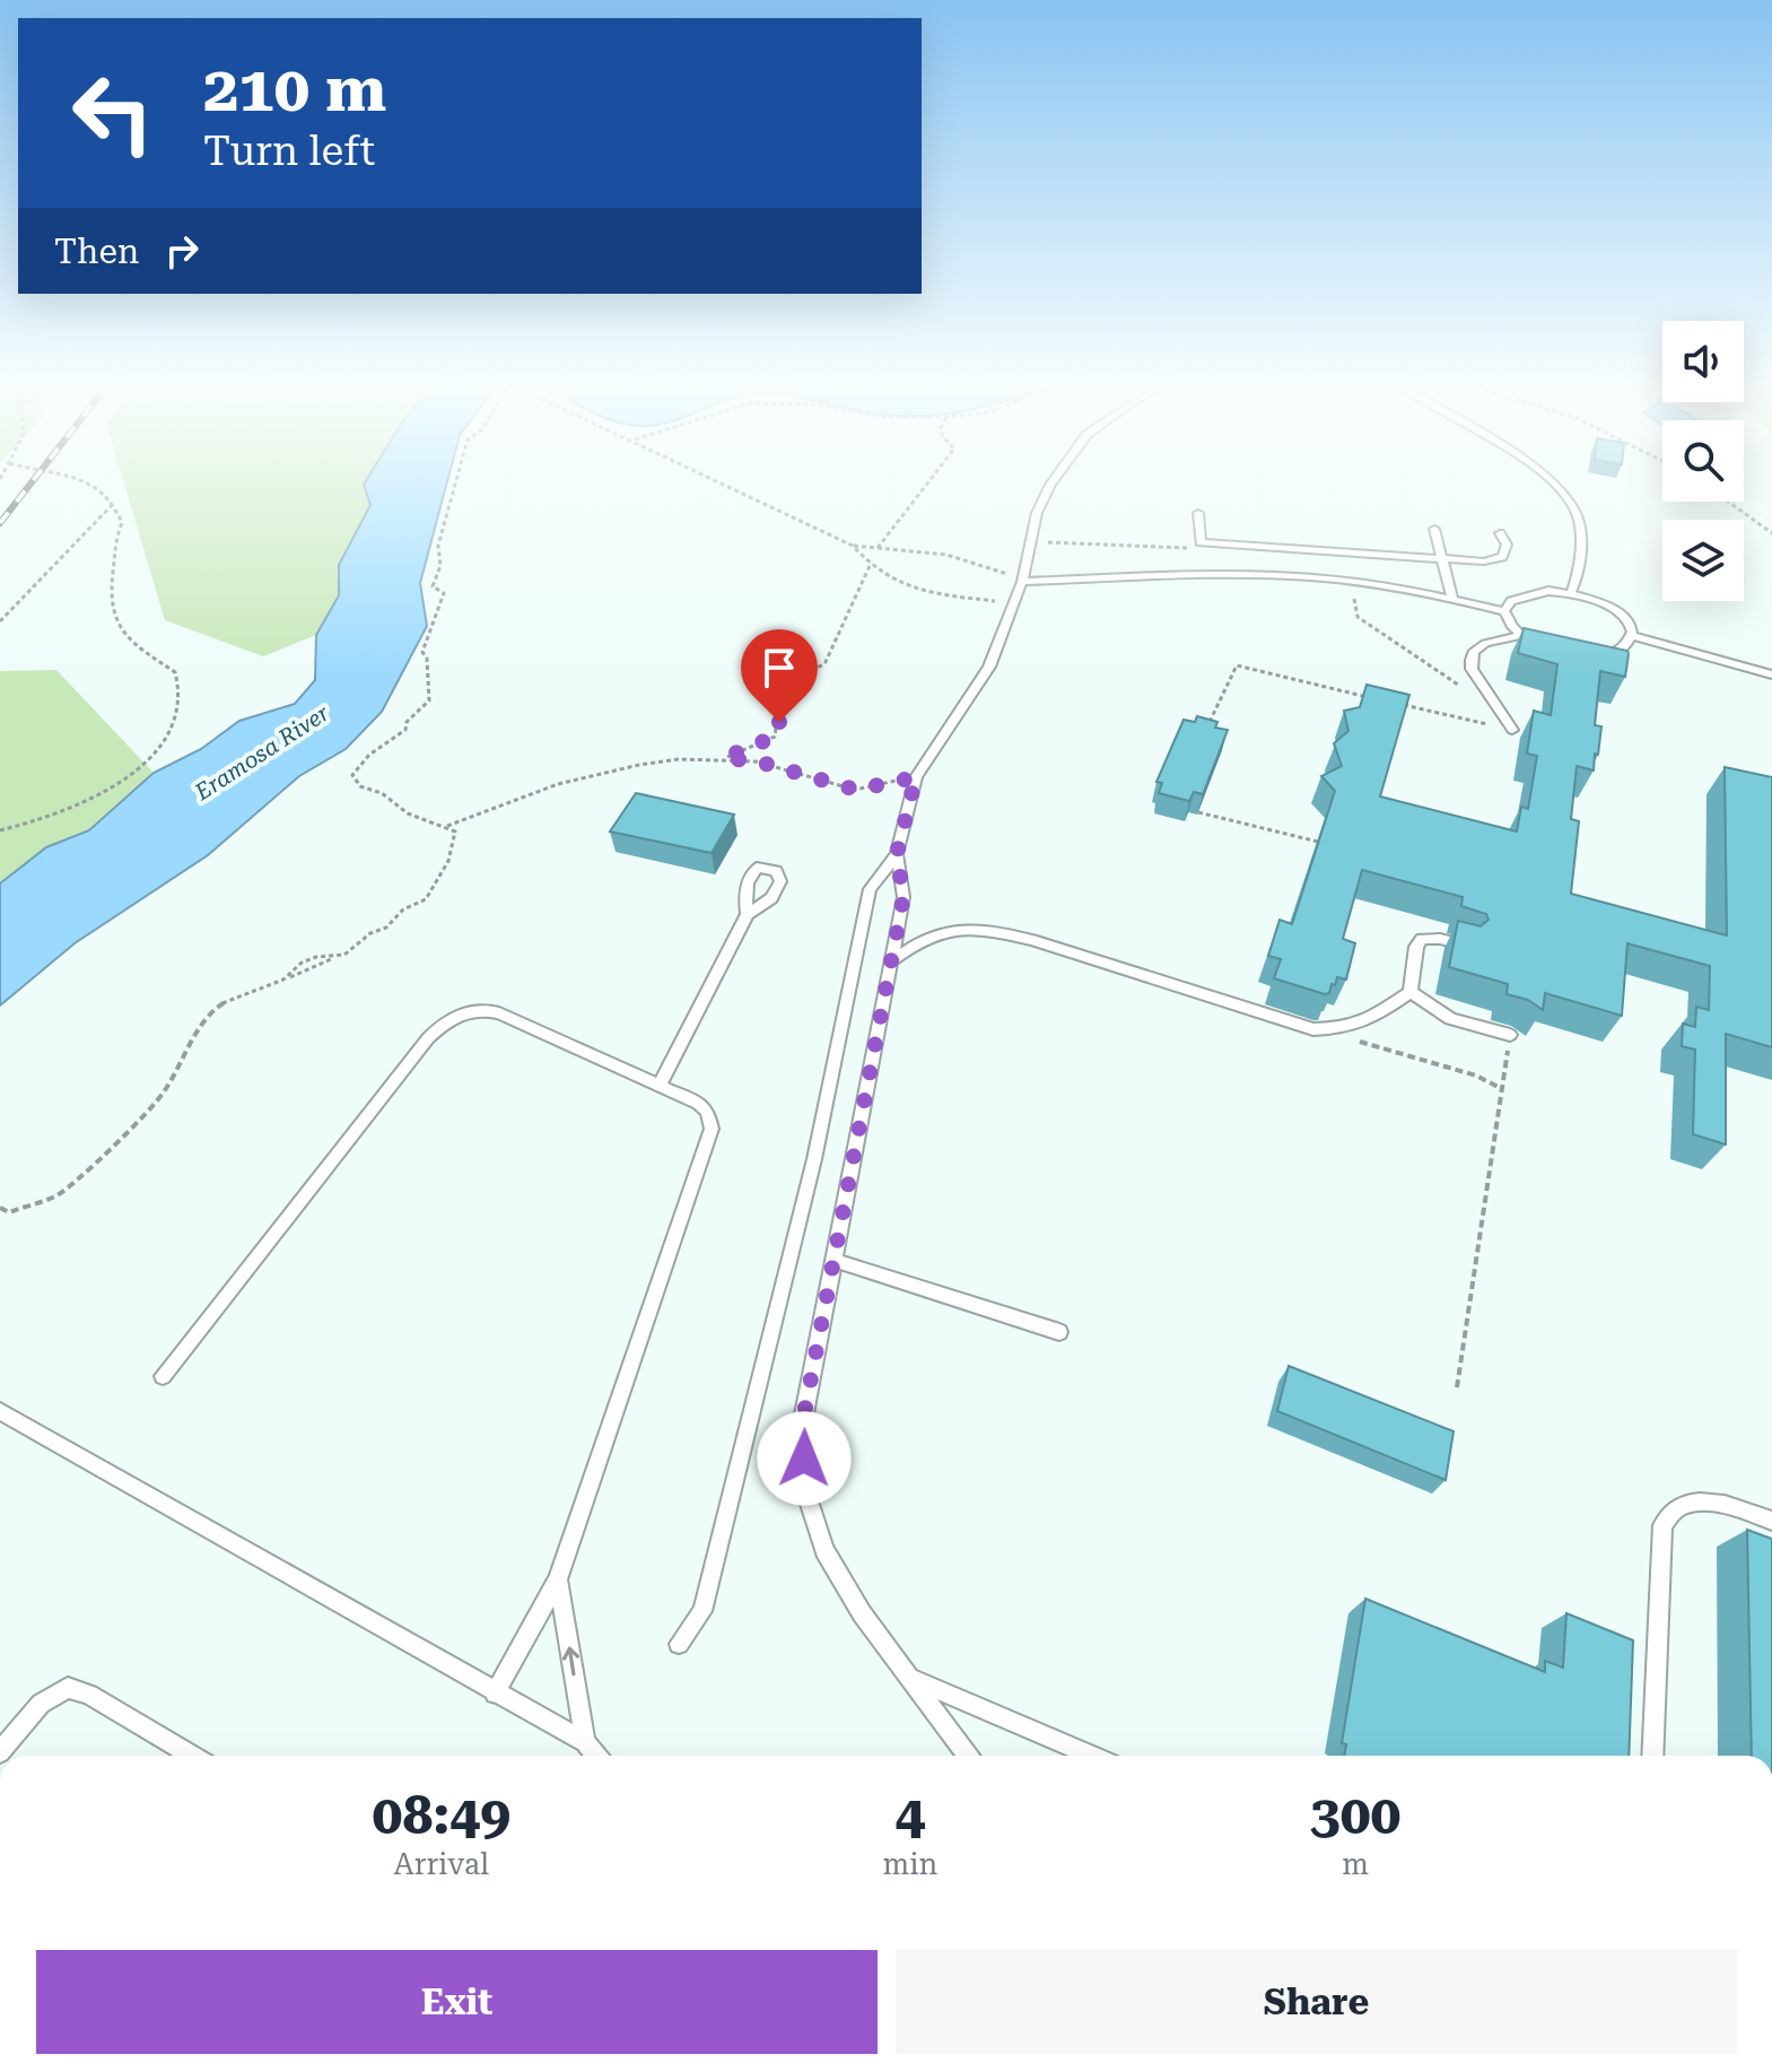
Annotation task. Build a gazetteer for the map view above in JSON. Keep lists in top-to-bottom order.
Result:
{
  "water": ["Eramosa River"],
  "page": {
    "turn": ["210 m", "Turn left"],
    "then": "Then",
    "eta": [
      "08:49",
      "Arrival",
      "4",
      "min",
      "300",
      "m"
    ],
    "buttons": ["Exit", "Share"]
  }
}
